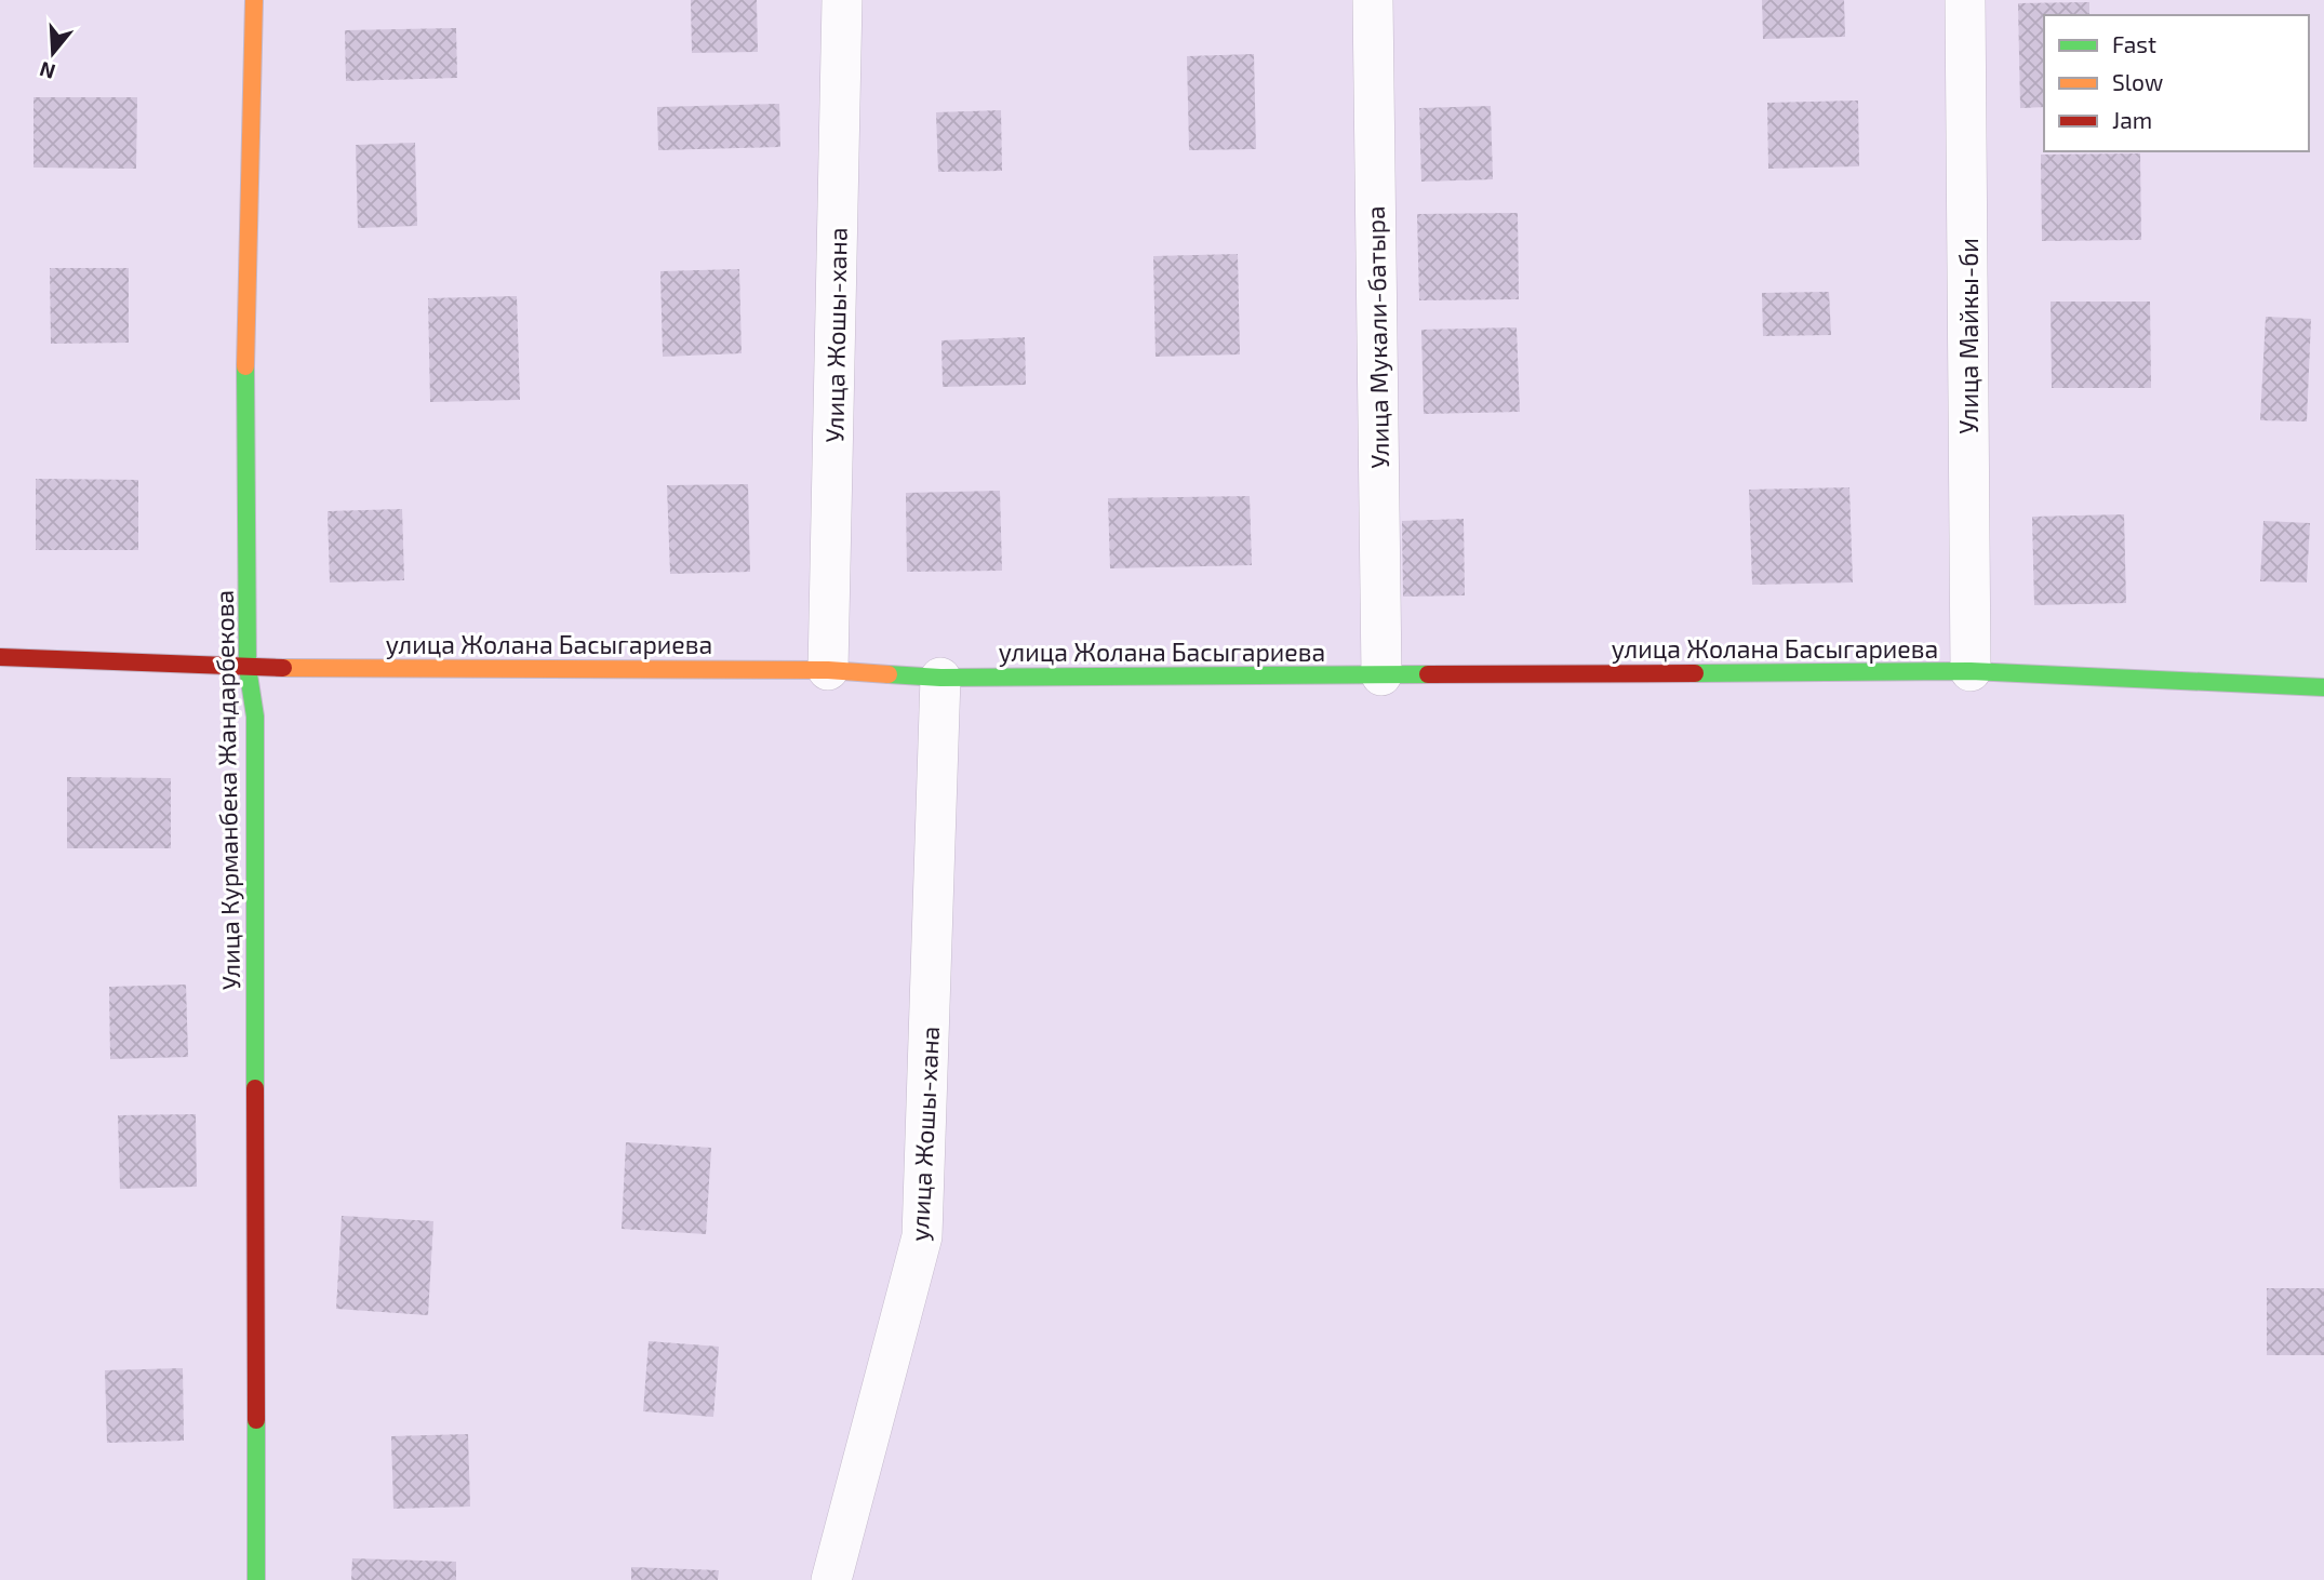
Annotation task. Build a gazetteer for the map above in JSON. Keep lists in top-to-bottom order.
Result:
{
  "streets": {
    "street": [
      "Улица Жошы-хана",
      "Улица Майкы-би",
      "Улица Мукали-батыра",
      "улица Жолана Басыгариева",
      "Улица Курманбека Жандарбекова",
      "улица Жошы-хана"
    ]
  },
  "crossings": [
    ["Улица Жошы-хана", "улица Жолана Басыгариева"],
    ["Улица Майкы-би", "улица Жолана Басыгариева"],
    ["Улица Мукали-батыра", "улица Жолана Басыгариева"],
    ["улица Жолана Басыгариева", "Улица Курманбека Жандарбекова"],
    ["улица Жолана Басыгариева", "улица Жошы-хана"]
  ],
  "legend": ["Fast", "Slow", "Jam"],
  "north": "bottom"
}
